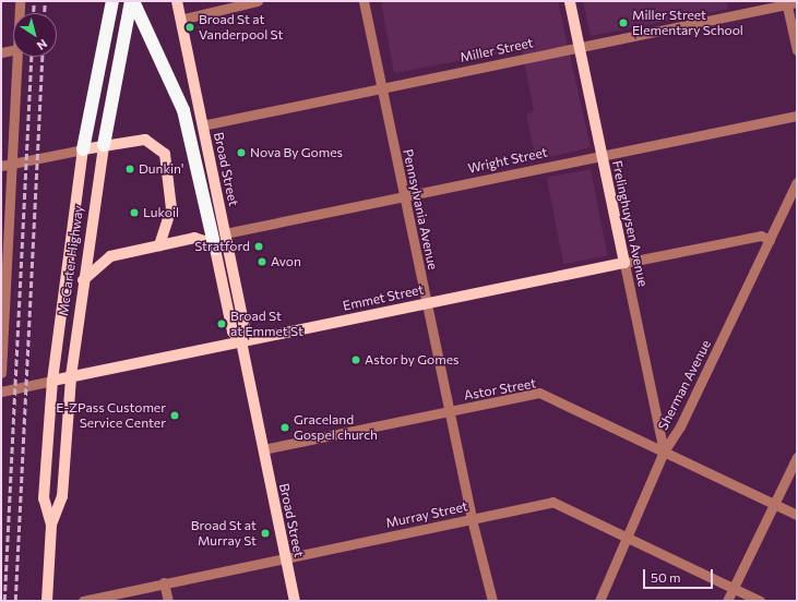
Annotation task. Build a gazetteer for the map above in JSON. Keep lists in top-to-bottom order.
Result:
{
  "streets": {
    "highway": ["McCarter Highway"],
    "main road": ["Broad Street", "Frelinghuysen Avenue", "Emmet Street"],
    "street": [
      "Miller Street",
      "Wright Street",
      "Pennsylvania Avenue",
      "Sherman Avenue",
      "Astor Street",
      "Murray Street"
    ]
  },
  "crossings": [
    ["Miller Street", "Broad Street"],
    ["Miller Street", "Pennsylvania Avenue"],
    ["Miller Street", "Frelinghuysen Avenue"],
    ["Wright Street", "Broad Street"],
    ["Wright Street", "Pennsylvania Avenue"],
    ["Wright Street", "Frelinghuysen Avenue"],
    ["Broad Street", "Emmet Street"],
    ["Broad Street", "Astor Street"],
    ["Broad Street", "Murray Street"],
    ["Pennsylvania Avenue", "Emmet Street"],
    ["Pennsylvania Avenue", "Astor Street"],
    ["Pennsylvania Avenue", "Murray Street"],
    ["Frelinghuysen Avenue", "Emmet Street"],
    ["Frelinghuysen Avenue", "Sherman Avenue"],
    ["Frelinghuysen Avenue", "Astor Street"],
    ["McCarter Highway", "Emmet Street"],
    ["Emmet Street", "Sherman Avenue"],
    ["Sherman Avenue", "Astor Street"],
    ["Sherman Avenue", "Murray Street"]
  ],
  "places": [
    "Miller Street Elementary School",
    "Broad St at Vanderpool St",
    "Nova By Gomes",
    "Dunkin'",
    "Lukoil",
    "Stratford",
    "Avon",
    "Broad St at Emmet St",
    "Astor by Gomes",
    "E-ZPass Customer Service Center",
    "Graceland Gospel church",
    "Broad St at Murray St"
  ],
  "scale_bar": "50 m",
  "north": "bottom right"
}
